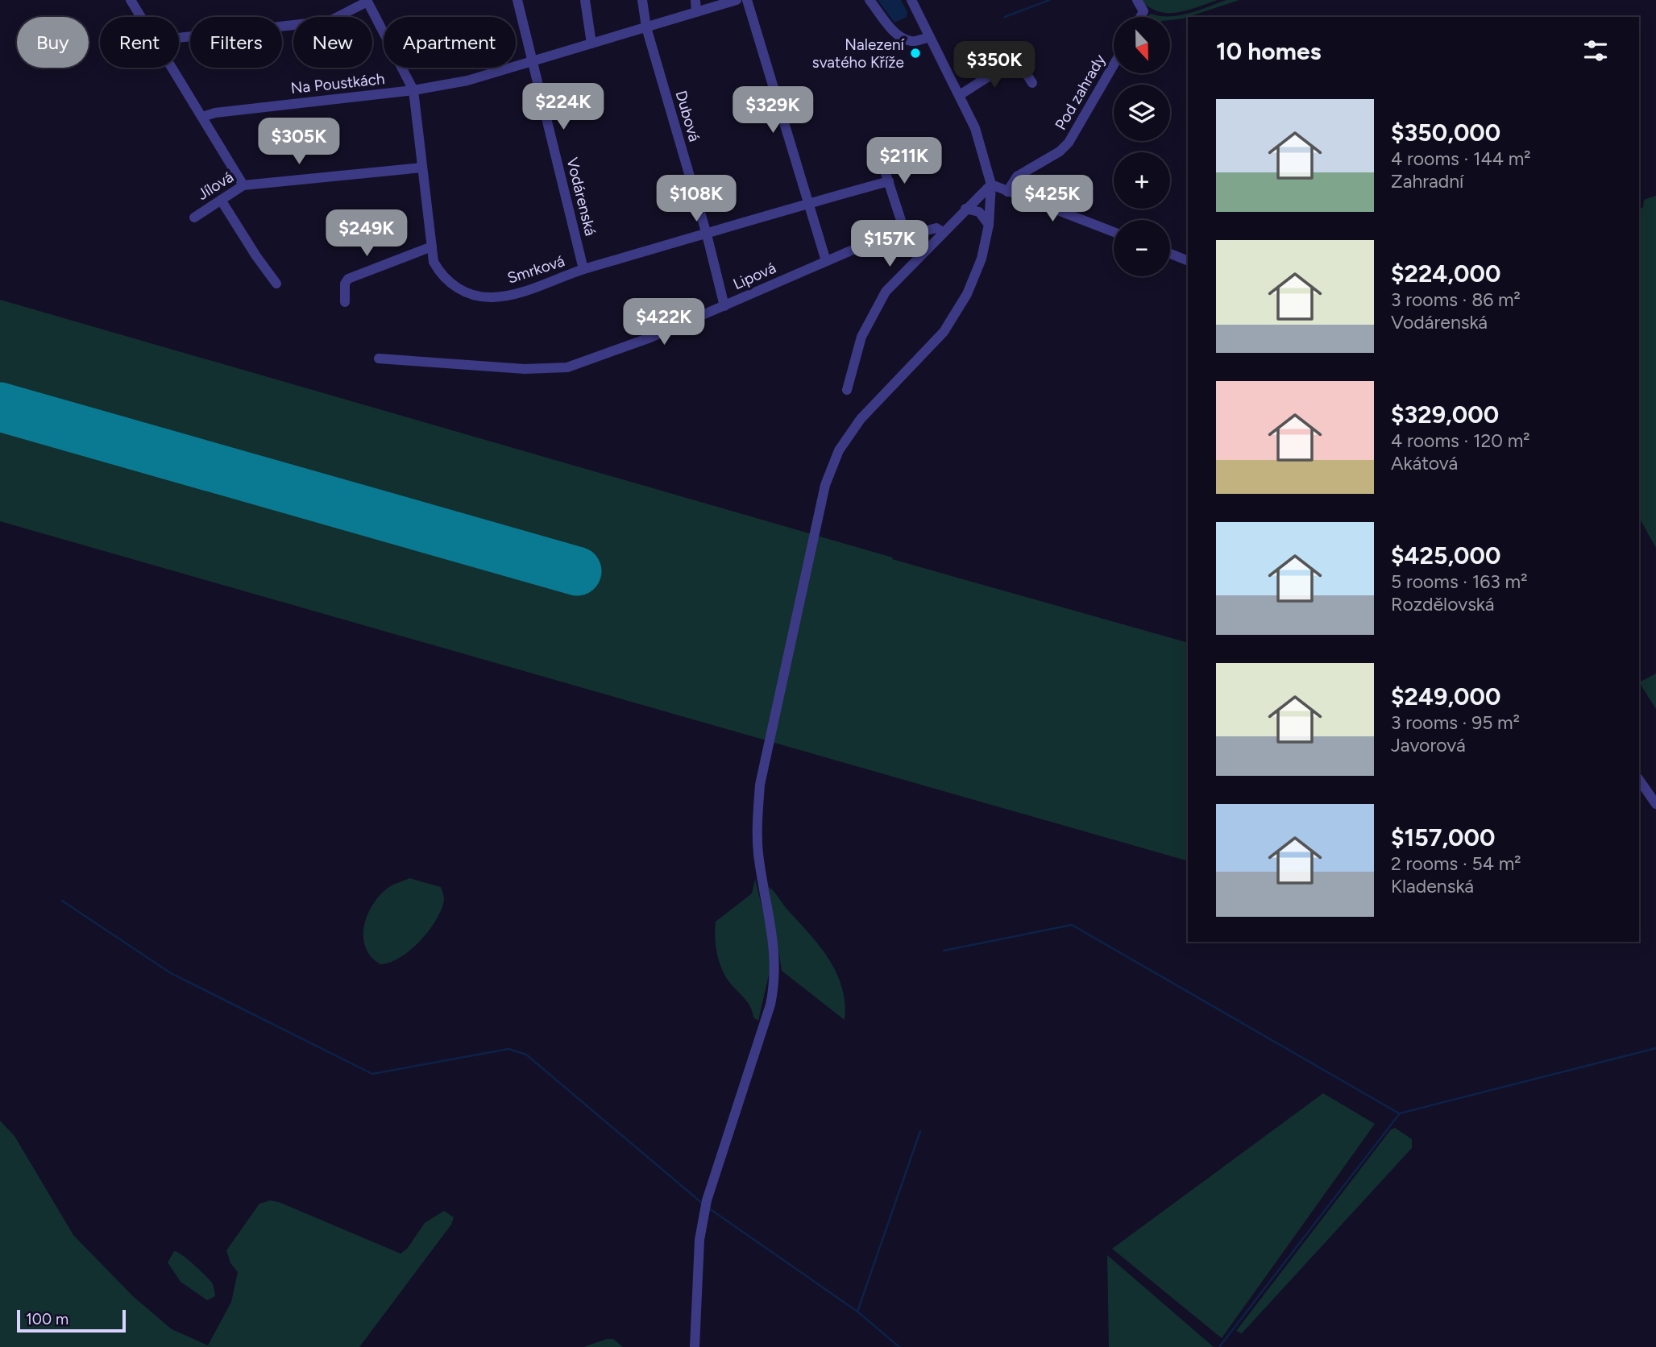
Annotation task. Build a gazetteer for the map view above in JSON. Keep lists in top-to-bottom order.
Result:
{
  "streets": {
    "street": [
      "Na Poustkách",
      "Pod zahrady",
      "Dubová",
      "Jílová",
      "Vodárenská",
      "Smrková",
      "Lipová"
    ]
  },
  "crossings": [
    ["Na Poustkách", "Dubová"],
    ["Na Poustkách", "Vodárenská"],
    ["Na Poustkách", "Smrková"],
    ["Dubová", "Smrková"],
    ["Dubová", "Lipová"],
    ["Jílová", "Smrková"],
    ["Vodárenská", "Smrková"]
  ],
  "places": ["Nalezení svatého Kříže"],
  "scale_bar": "100 m",
  "north": "bottom",
  "page": {
    "map_buttons": ["+", "−"],
    "chip": [
      "Buy",
      "Rent",
      "Filters",
      "New",
      "Apartment"
    ],
    "heading": "10 homes",
    "price": [
      "$350K",
      "$224K",
      "$329K",
      "$305K",
      "$211K",
      "$108K",
      "$425K",
      "$249K",
      "$157K",
      "$422K"
    ],
    "list": [
      {
        "name": "$350,000",
        "note": "4 rooms · 144 m² · Zahradní"
      },
      {
        "name": "$224,000",
        "note": "3 rooms · 86 m² · Vodárenská"
      },
      {
        "name": "$329,000",
        "note": "4 rooms · 120 m² · Akátová"
      },
      {
        "name": "$425,000",
        "note": "5 rooms · 163 m² · Rozdělovská"
      },
      {
        "name": "$249,000",
        "note": "3 rooms · 95 m² · Javorová"
      },
      {
        "name": "$157,000",
        "note": "2 rooms · 54 m² · Kladenská"
      }
    ],
    "scale": "100 m"
  }
}
